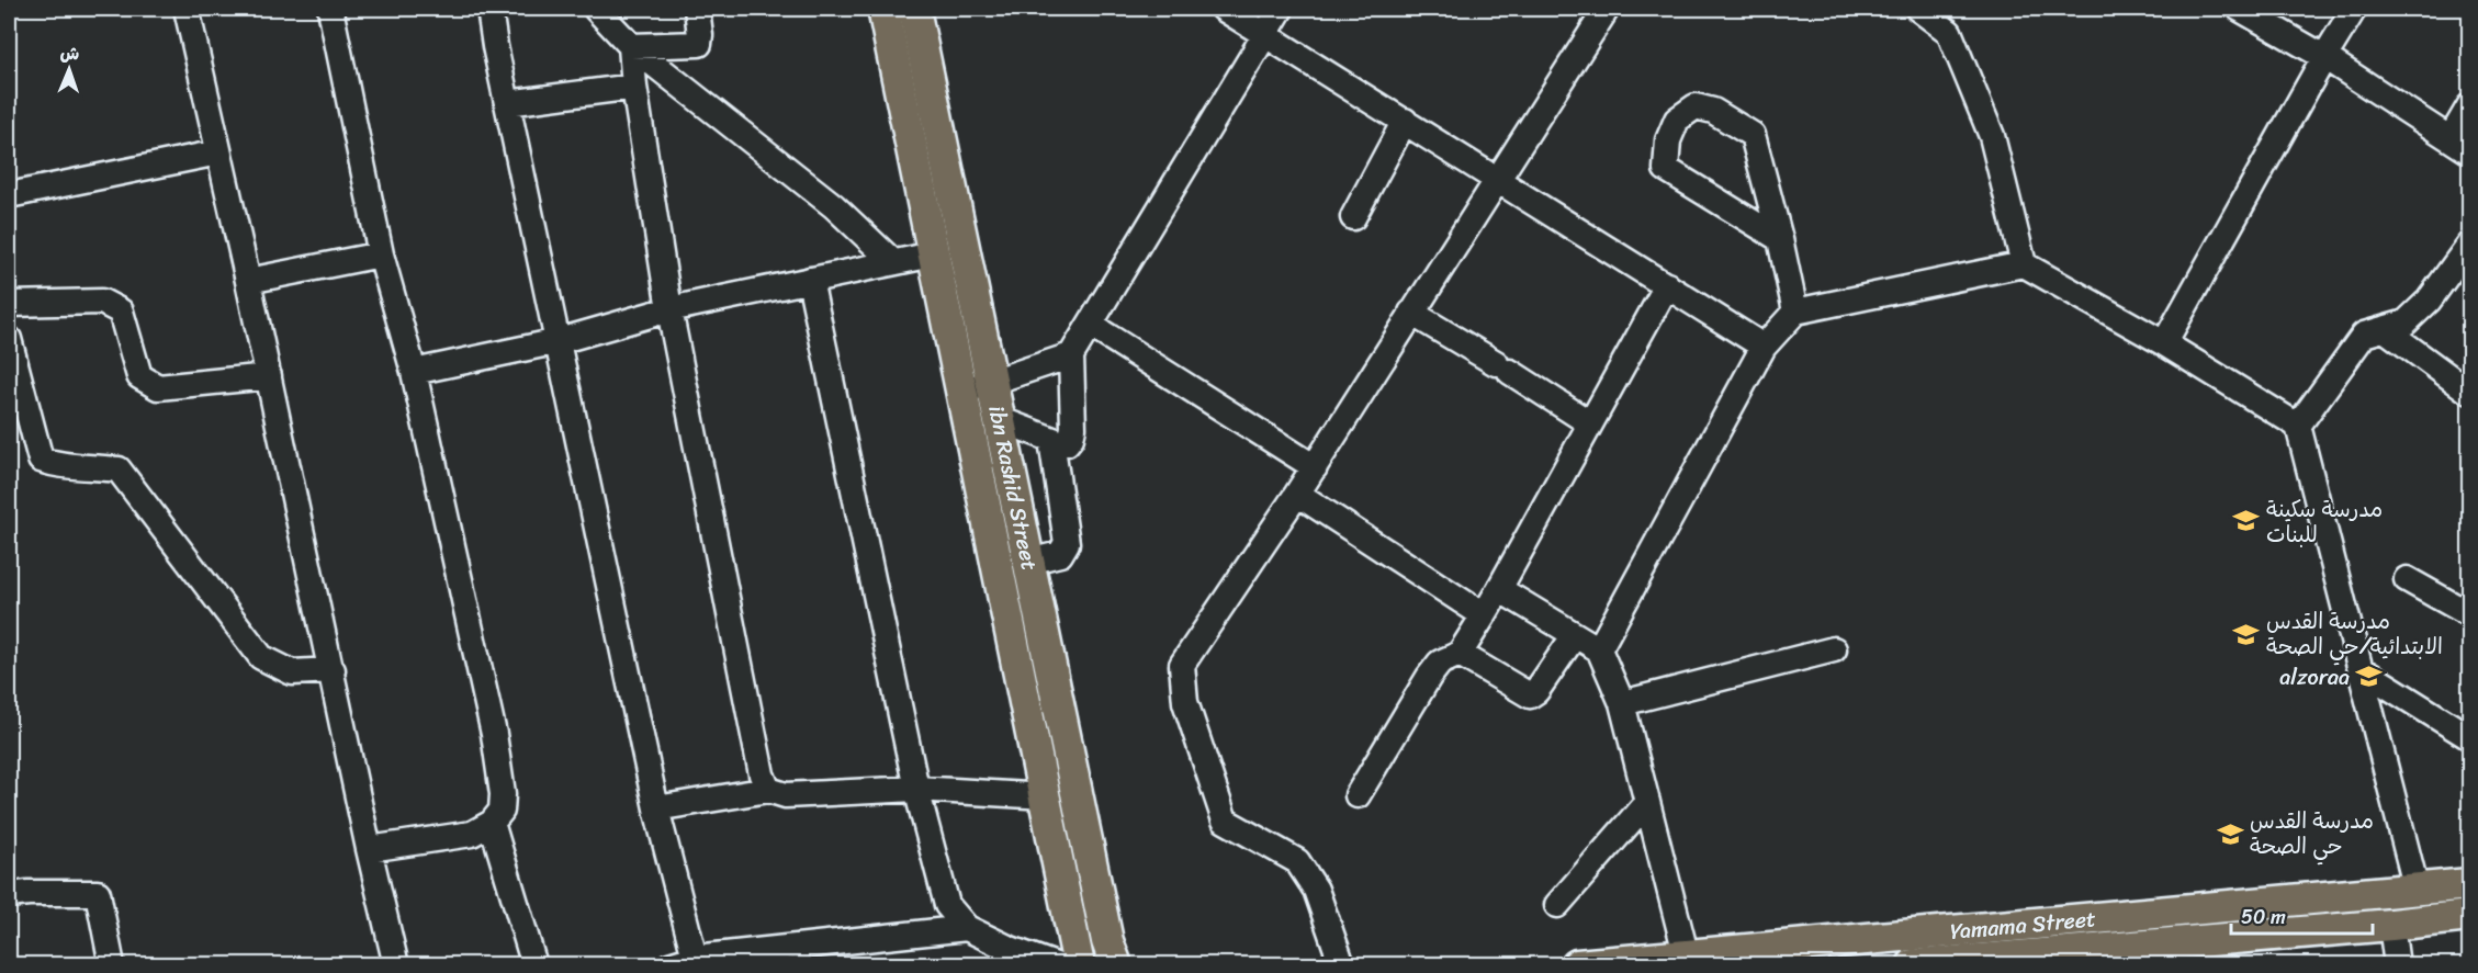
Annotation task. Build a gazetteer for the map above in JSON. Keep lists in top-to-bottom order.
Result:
{
  "streets": {
    "main road": ["ibn Rashid Street", "Yamama Street"]
  },
  "places": {
    "school or university": [
      "مدرسة سكينة للبنات",
      "مدرسة القدس الابتدائية/حي الصحة",
      "alzoraa",
      "مدرسة القدس حي الصحة"
    ]
  },
  "scale_bar": "50 m",
  "north": "top"
}
